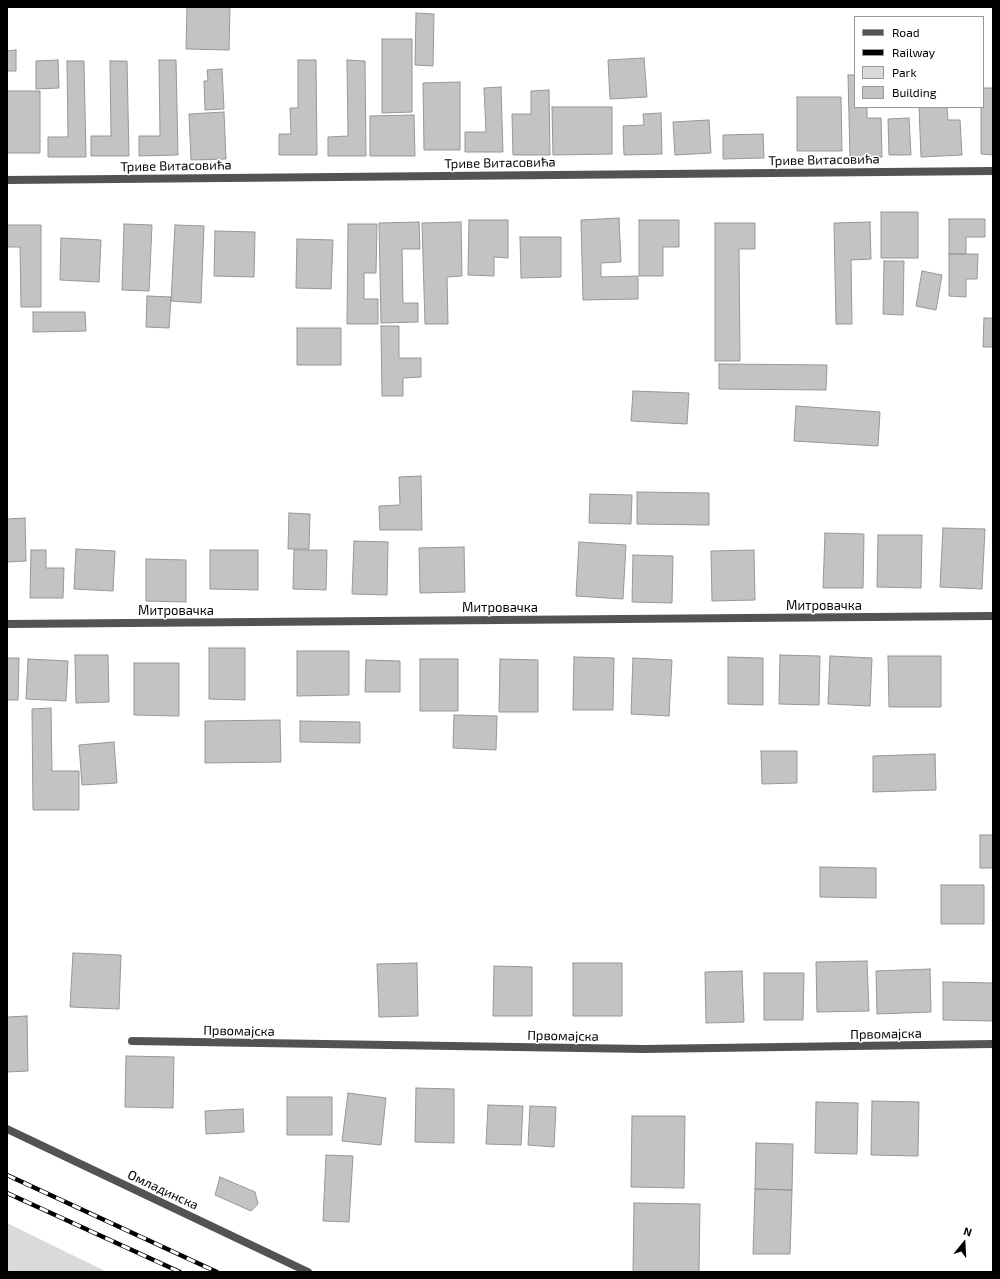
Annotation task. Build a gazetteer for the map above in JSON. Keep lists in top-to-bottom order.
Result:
{
  "streets": {
    "street": [
      "Триве Витасовића",
      "Митровачка",
      "Првомајска",
      "Омладинска"
    ]
  },
  "legend": [
    "Road",
    "Railway",
    "Park",
    "Building"
  ],
  "north": "top"
}
